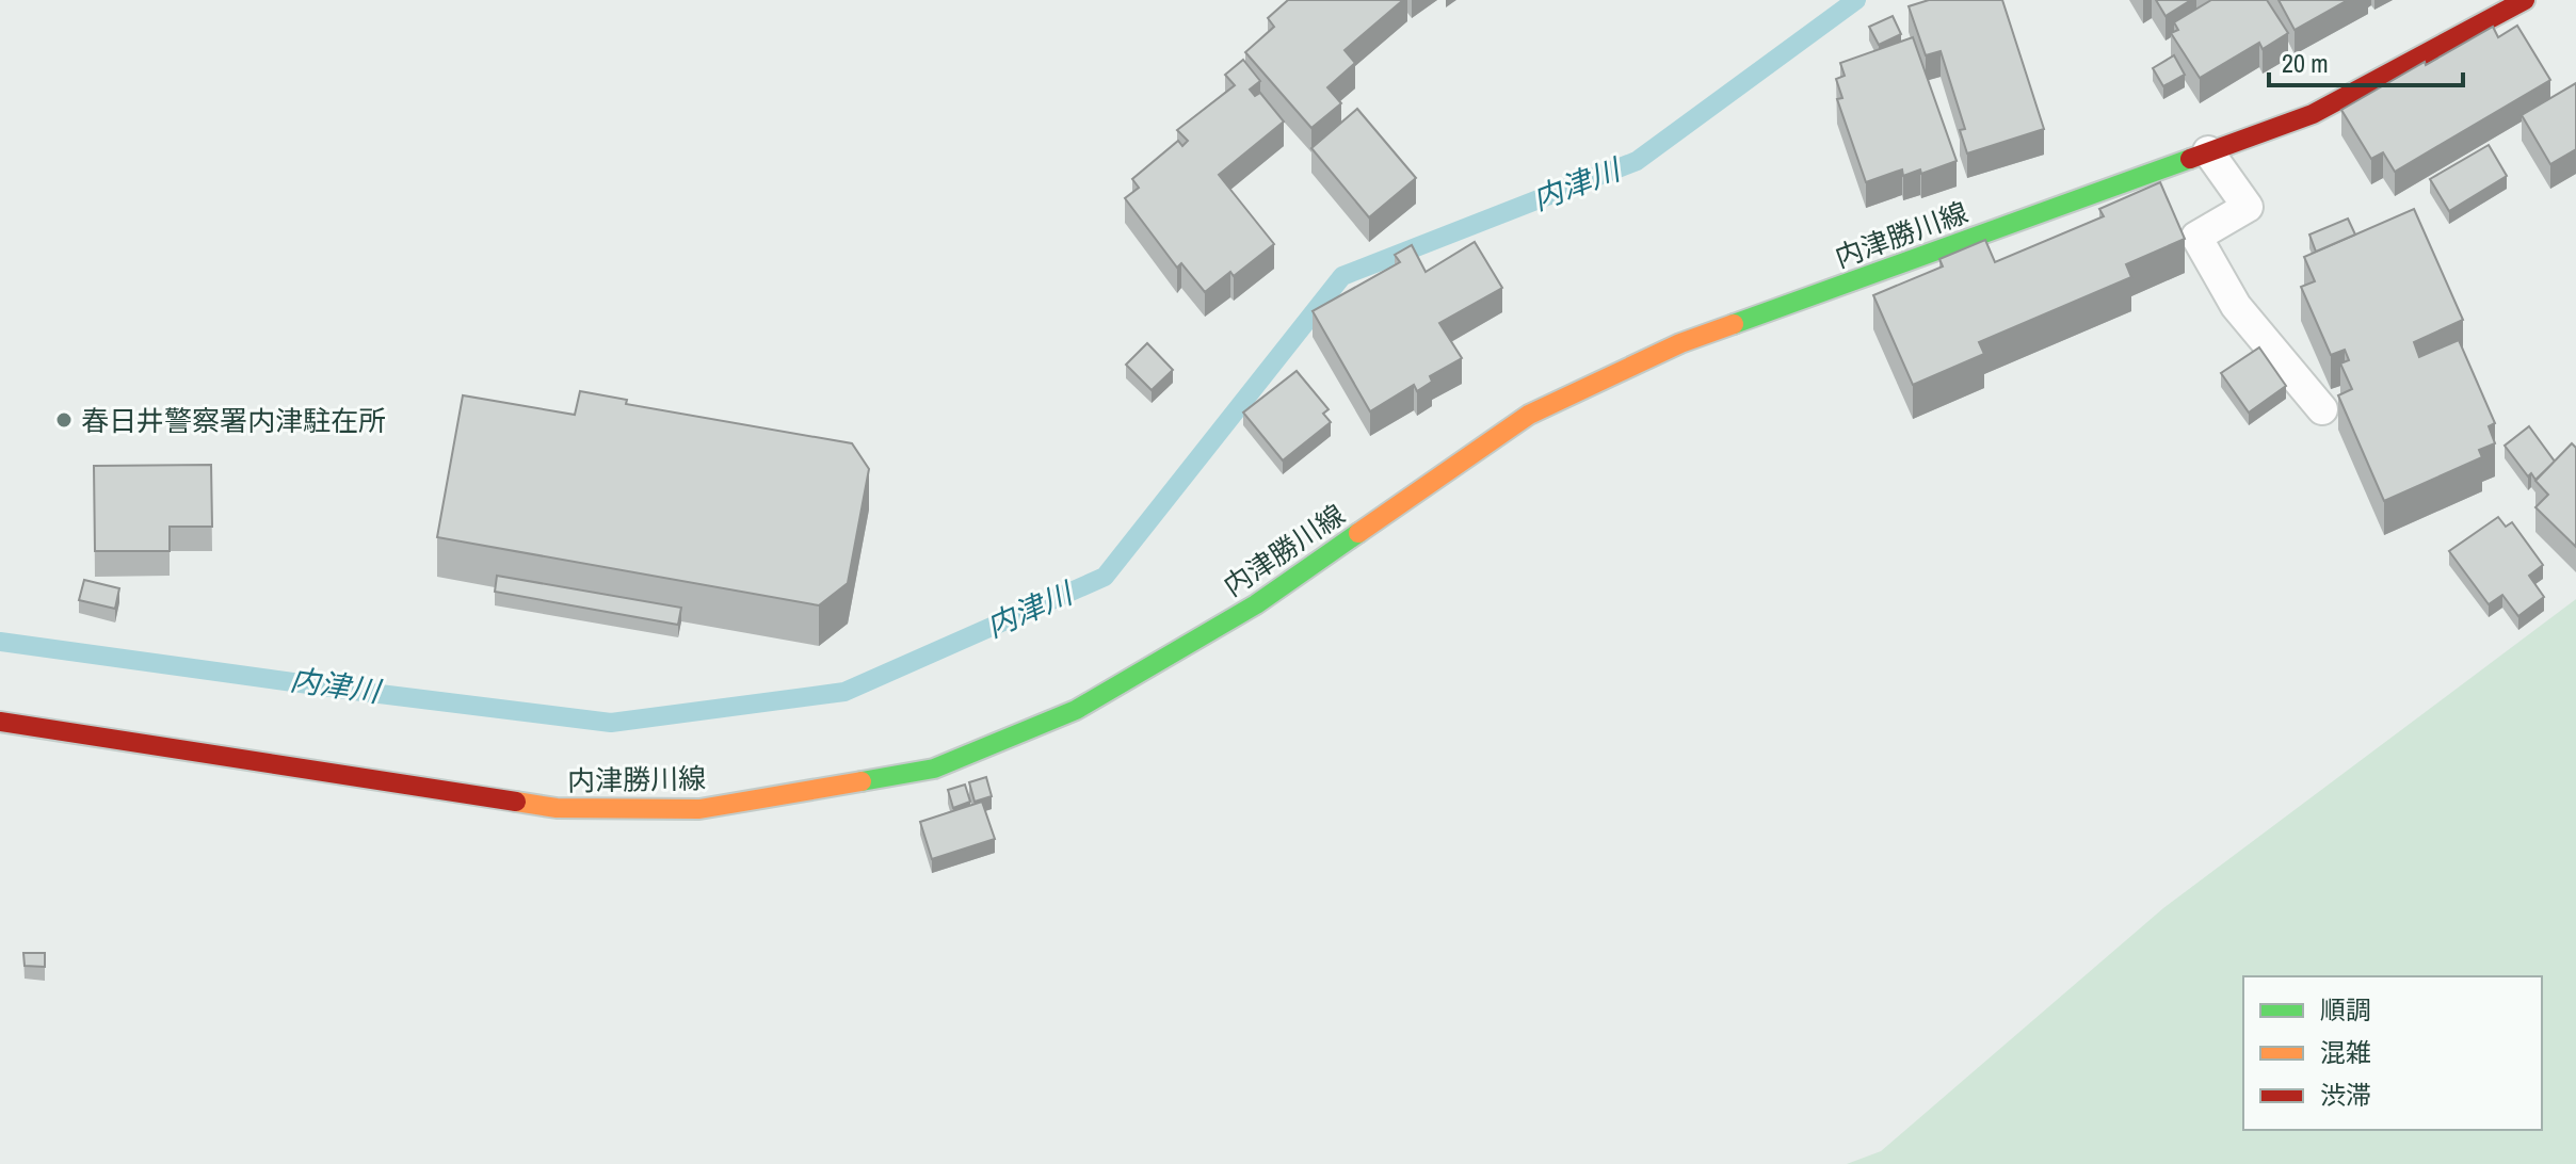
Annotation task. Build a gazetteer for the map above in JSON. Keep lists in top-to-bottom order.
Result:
{
  "streets": {
    "main road": ["内津勝川線"]
  },
  "water": ["内津川"],
  "places": ["春日井警察署内津駐在所"],
  "legend": ["順調", "混雑", "渋滞"],
  "scale_bar": "20 m"
}
